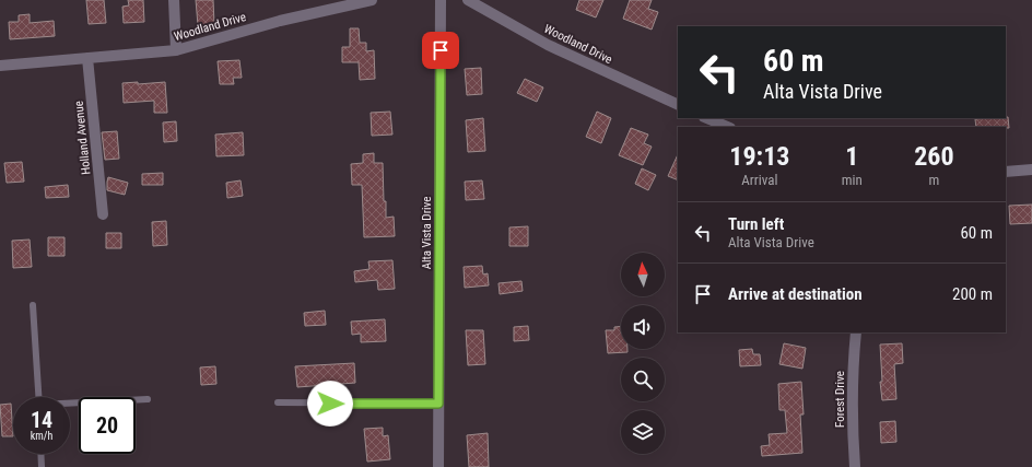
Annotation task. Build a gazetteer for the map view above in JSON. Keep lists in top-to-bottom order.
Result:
{
  "streets": {
    "street": [
      "Woodland Drive",
      "Holland Avenue",
      "Alta Vista Drive",
      "Forest Drive"
    ]
  },
  "crossings": [
    ["Woodland Drive", "Holland Avenue"]
  ],
  "north": "top",
  "page": {
    "turn": ["60 m", "Alta Vista Drive"],
    "eta": [
      "19:13",
      "Arrival",
      "1",
      "min",
      "260",
      "m"
    ],
    "list": [
      {
        "name": "Turn left",
        "note": "Alta Vista Drive",
        "value": "60 m"
      },
      {
        "name": "Arrive at destination",
        "value": "200 m"
      }
    ],
    "speed": "14 km/h",
    "limit": "20"
  }
}
